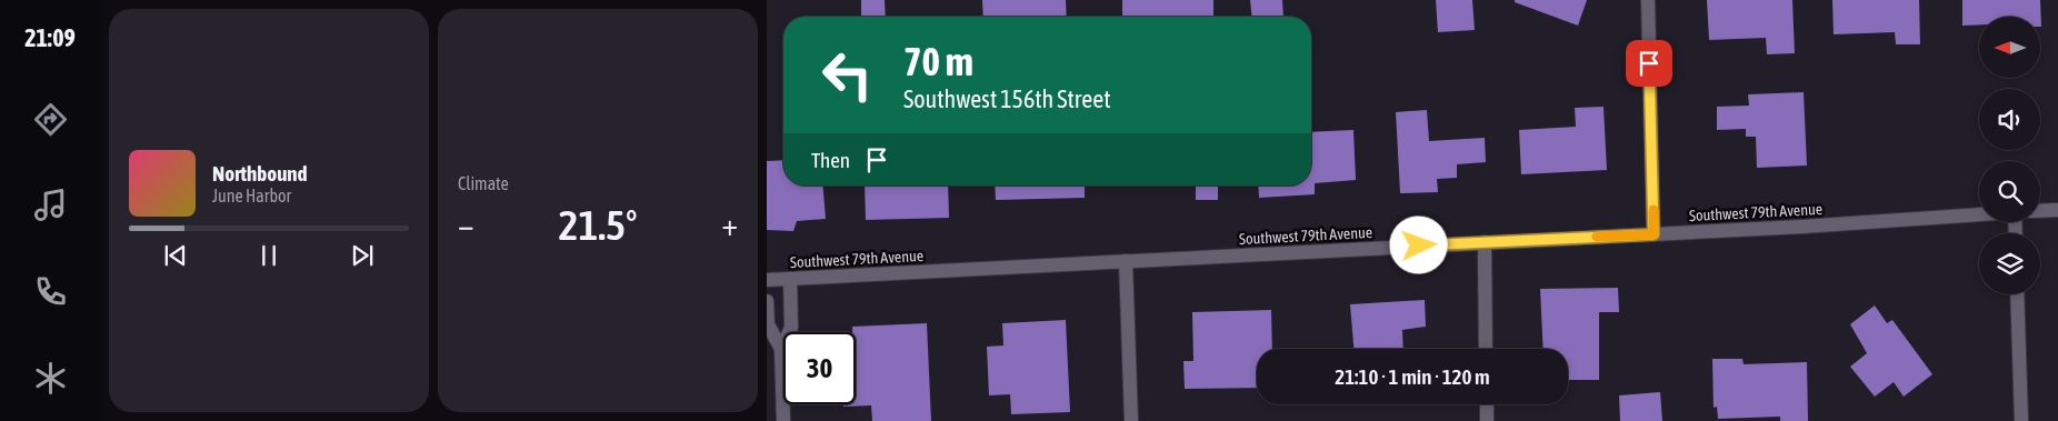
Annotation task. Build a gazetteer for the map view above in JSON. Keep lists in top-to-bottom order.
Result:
{
  "streets": {
    "street": ["Southwest 79th Avenue"]
  },
  "north": "left",
  "page": {
    "tabs": "21:09",
    "tile": "Climate",
    "turn": ["70 m", "Southwest 156th Street"],
    "then": "Then",
    "song": ["Northbound", "June Harbor"],
    "heat": ["−", "21.5°", "+"],
    "limit": "30",
    "trip": "21:10 · 1 min · 120 m"
  }
}
